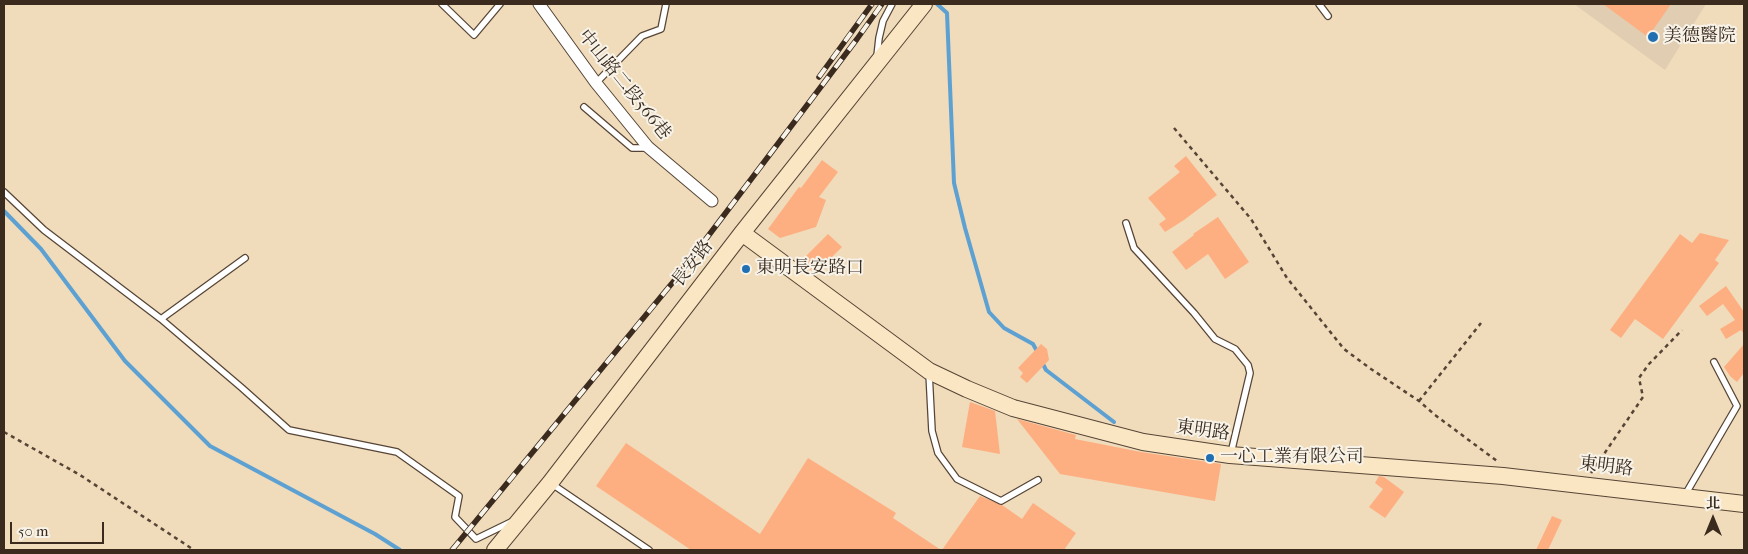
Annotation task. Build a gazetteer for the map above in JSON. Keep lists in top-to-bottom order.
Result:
{
  "streets": {
    "street": ["中山路二段566巷", "長安路", "東明路"]
  },
  "crossings": [
    ["長安路", "東明路"]
  ],
  "places": ["美德醫院", "東明長安路口", "一心工業有限公司"],
  "scale_bar": "50 m",
  "north": "top"
}
